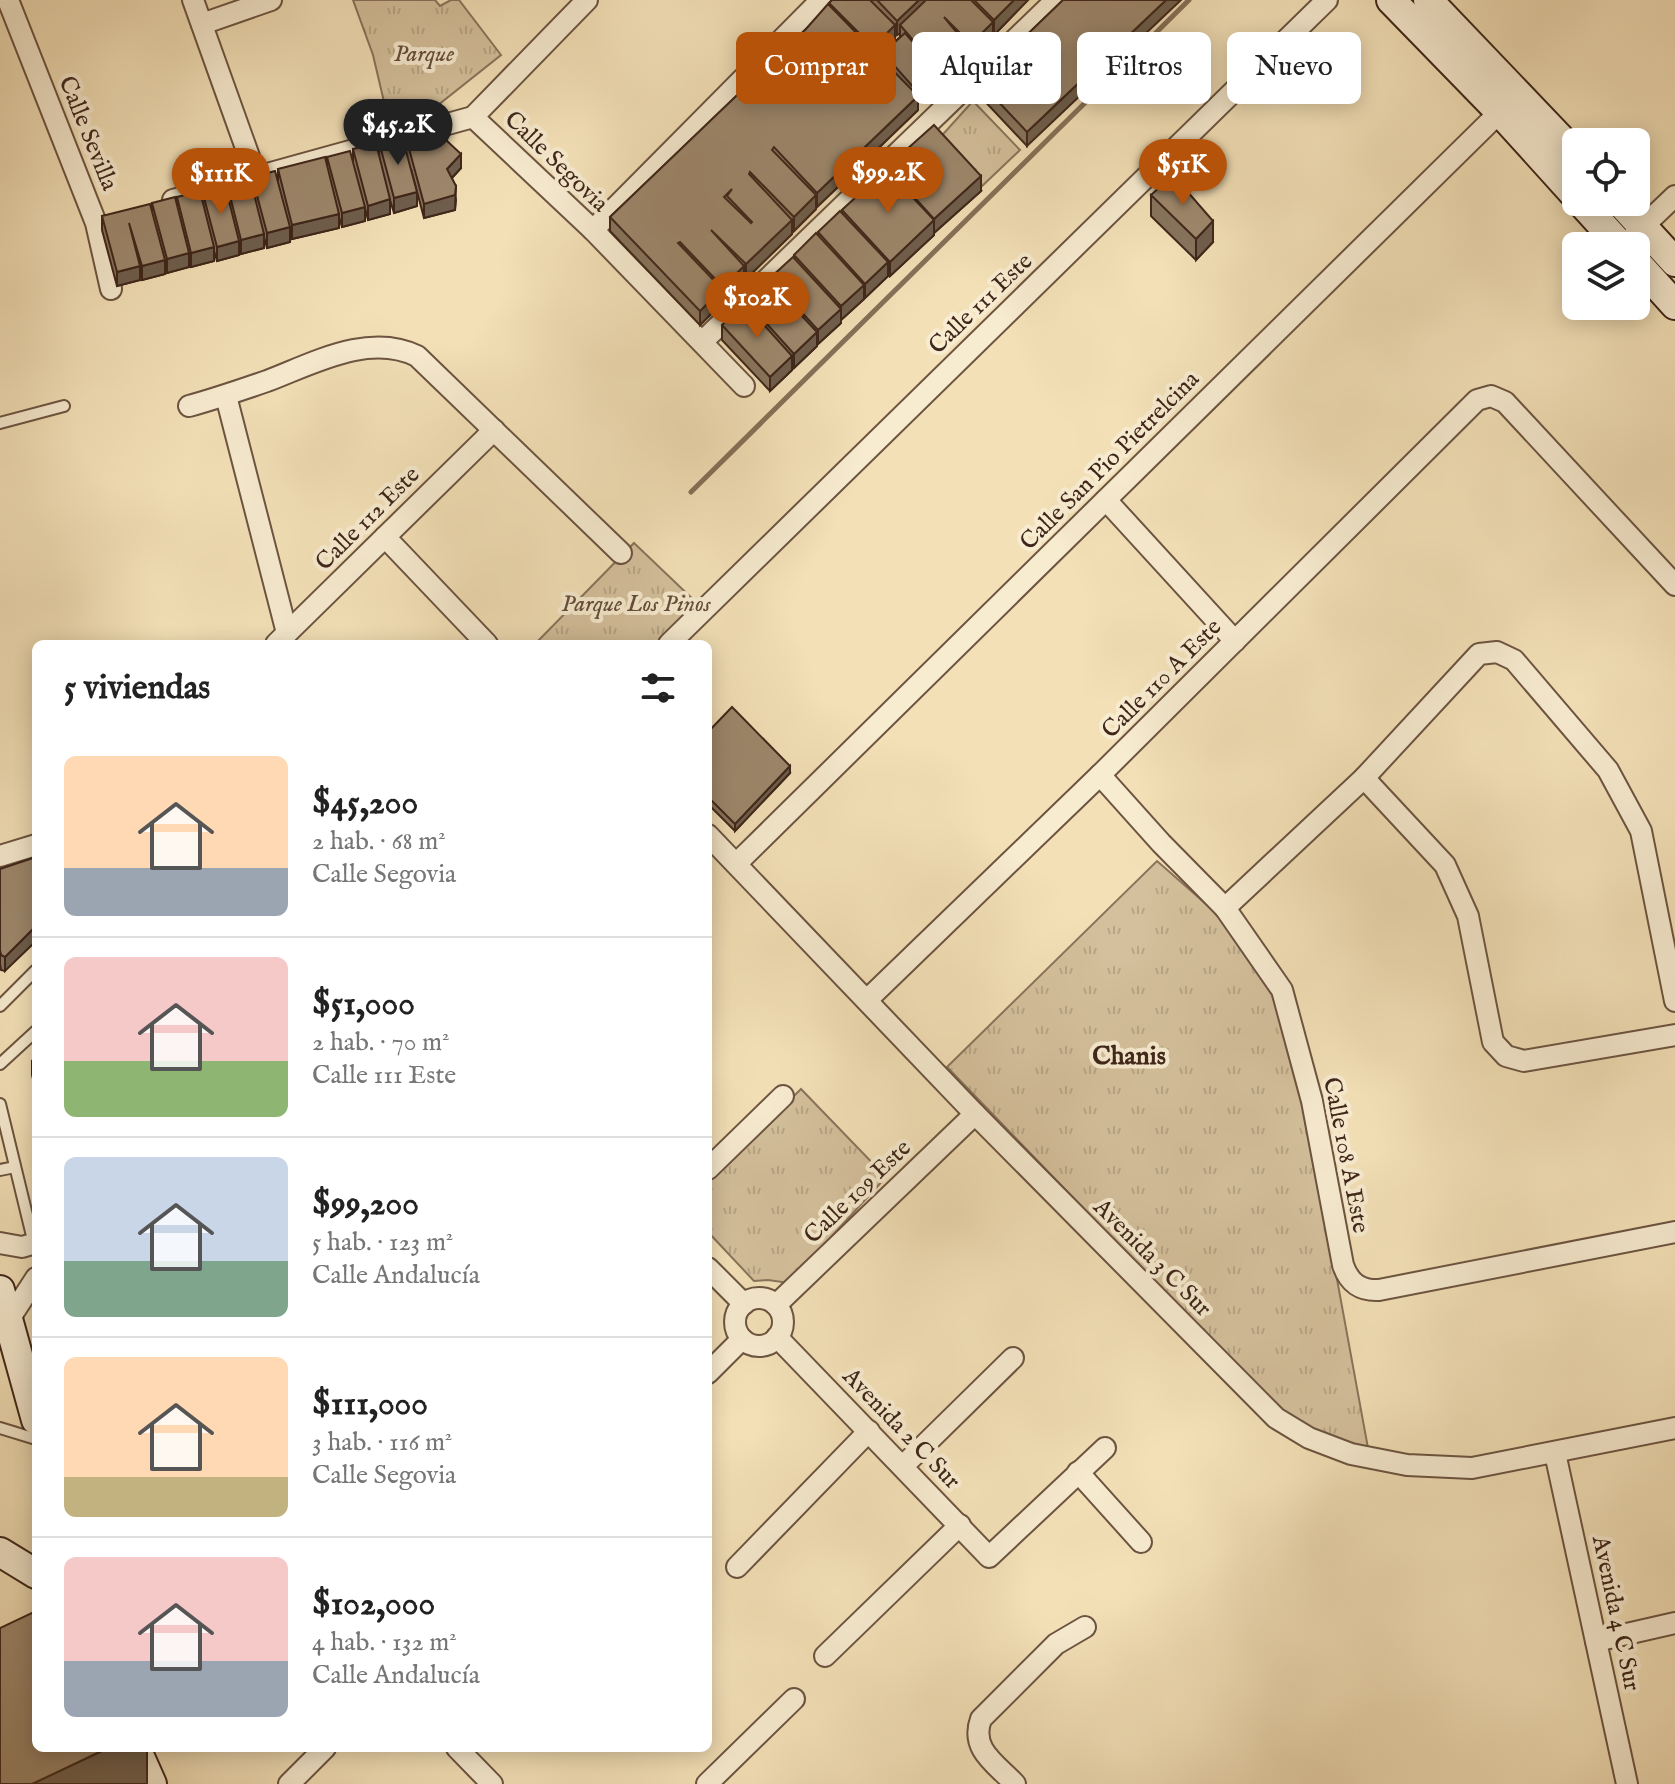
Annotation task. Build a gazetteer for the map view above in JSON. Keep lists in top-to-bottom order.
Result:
{
  "streets": {
    "street": [
      "Calle Sevilla",
      "Calle Segovia",
      "Calle 111 Este",
      "Calle San Pio Pietrelcina",
      "Calle 112 Este",
      "Calle 110 A Este",
      "Calle 108 A Este",
      "Calle 109 Este",
      "Avenida 3 C Sur",
      "Avenida 2 C Sur",
      "Avenida 4 C Sur"
    ]
  },
  "crossings": [
    ["Calle San Pio Pietrelcina", "Avenida 3 C Sur"],
    ["Calle 110 A Este", "Calle 108 A Este"],
    ["Calle 110 A Este", "Avenida 3 C Sur"],
    ["Calle 109 Este", "Avenida 3 C Sur"],
    ["Calle 109 Este", "Avenida 2 C Sur"],
    ["Avenida 3 C Sur", "Avenida 4 C Sur"]
  ],
  "districts": ["Chanis"],
  "parks": ["Parque", "Parque Los Pinos"],
  "page": {
    "chip": [
      "Comprar",
      "Alquilar",
      "Filtros",
      "Nuevo"
    ],
    "price": [
      "$45.2K",
      "$51K",
      "$99.2K",
      "$111K",
      "$102K"
    ],
    "heading": "5 viviendas",
    "list": [
      {
        "name": "$45,200",
        "note": "2 hab. · 68 m² · Calle Segovia"
      },
      {
        "name": "$51,000",
        "note": "2 hab. · 70 m² · Calle 111 Este"
      },
      {
        "name": "$99,200",
        "note": "5 hab. · 123 m² · Calle Andalucía"
      },
      {
        "name": "$111,000",
        "note": "3 hab. · 116 m² · Calle Segovia"
      },
      {
        "name": "$102,000",
        "note": "4 hab. · 132 m² · Calle Andalucía"
      }
    ]
  }
}
